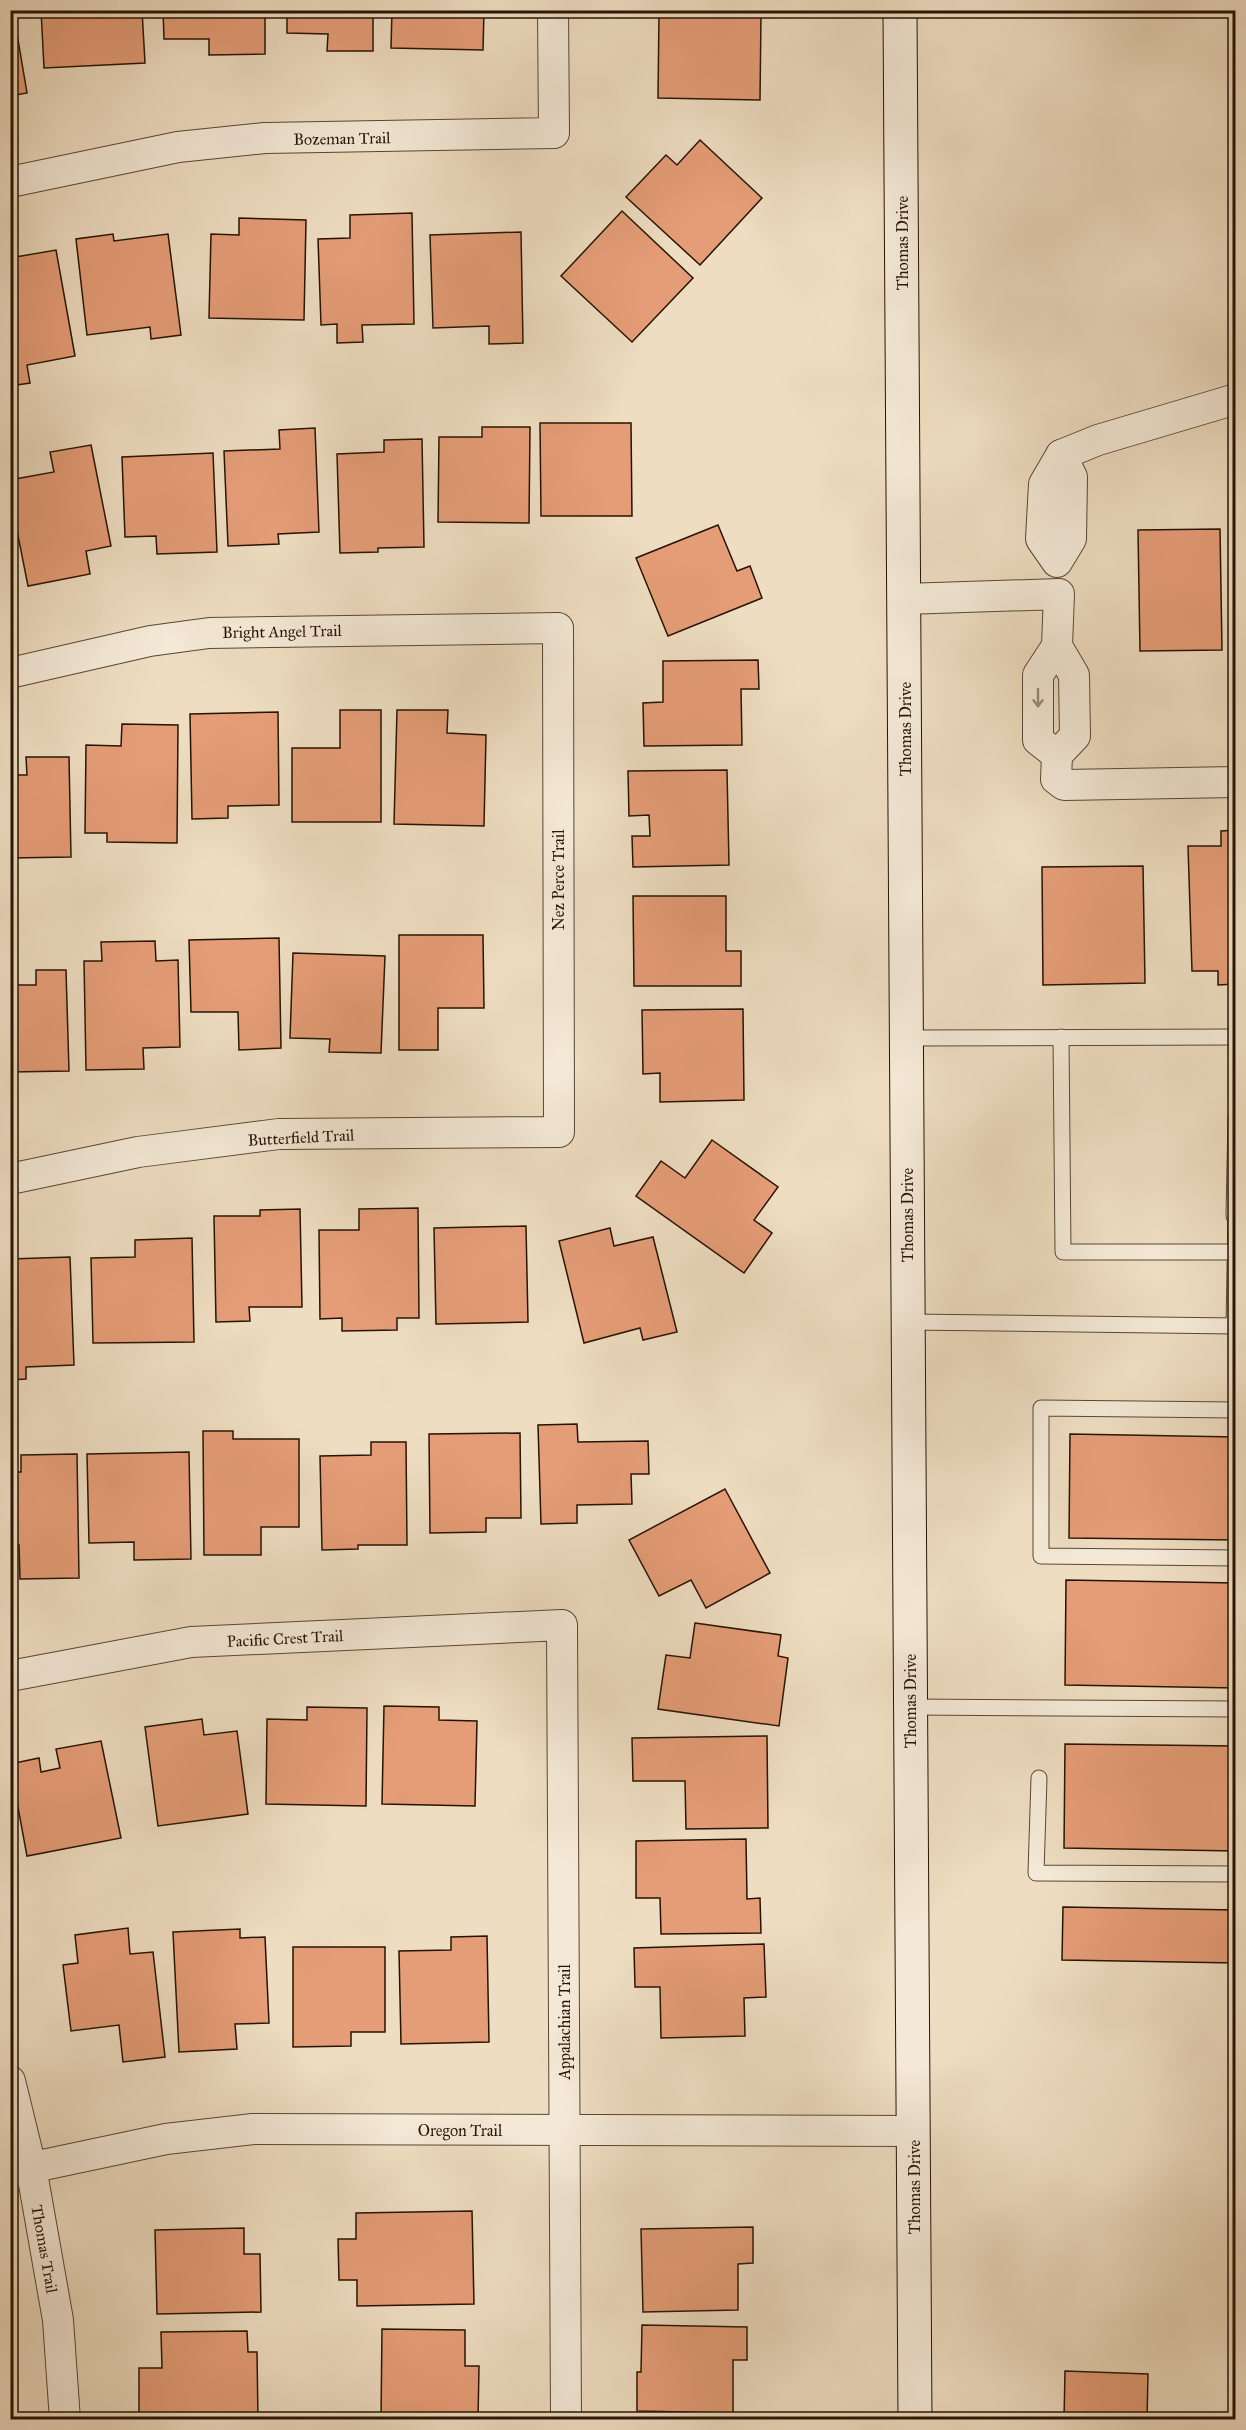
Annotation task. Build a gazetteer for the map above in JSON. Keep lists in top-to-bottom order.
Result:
{
  "streets": {
    "street": [
      "Bozeman Trail",
      "Thomas Drive",
      "Bright Angel Trail",
      "Nez Perce Trail",
      "Butterfield Trail",
      "Pacific Crest Trail",
      "Appalachian Trail",
      "Oregon Trail",
      "Thomas Trail"
    ]
  },
  "crossings": [
    ["Thomas Drive", "Oregon Trail"],
    ["Bright Angel Trail", "Nez Perce Trail"],
    ["Nez Perce Trail", "Butterfield Trail"],
    ["Pacific Crest Trail", "Appalachian Trail"],
    ["Appalachian Trail", "Oregon Trail"],
    ["Oregon Trail", "Thomas Trail"]
  ]
}
